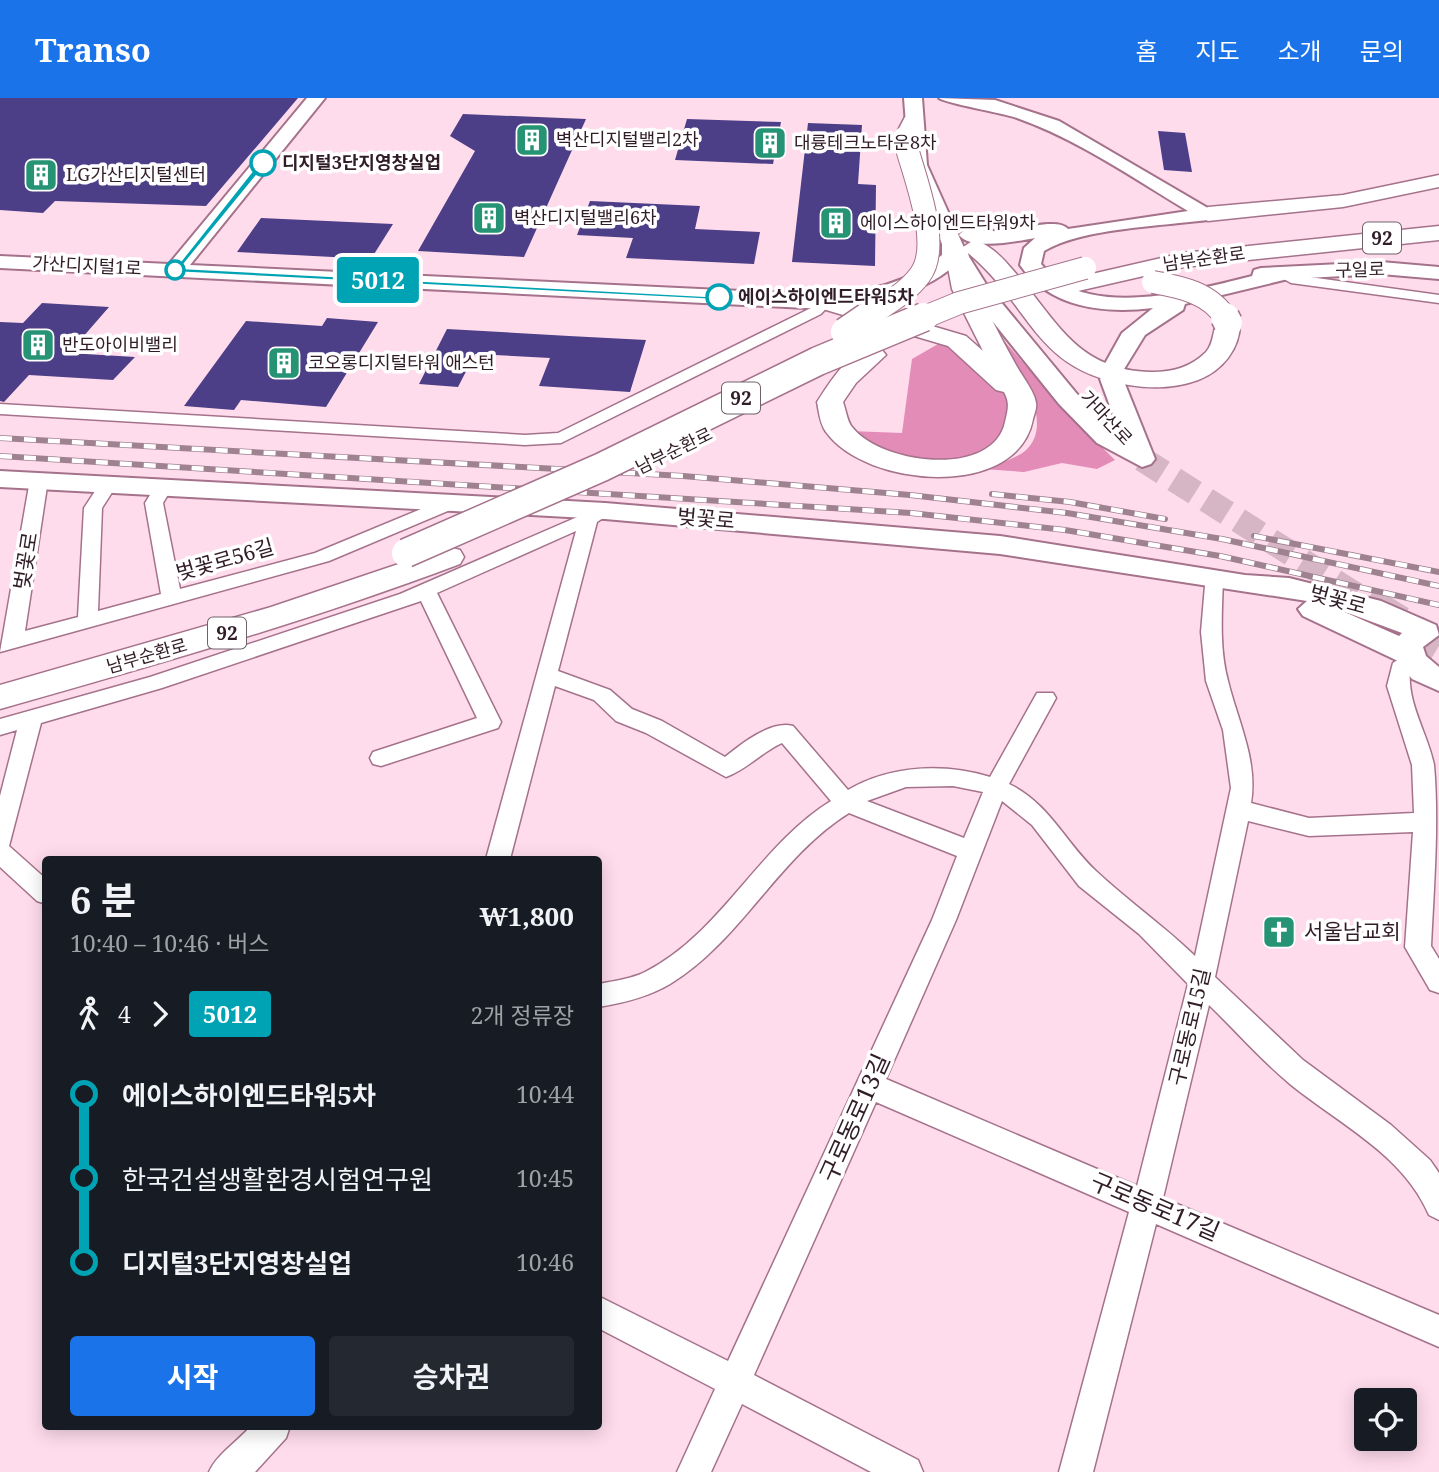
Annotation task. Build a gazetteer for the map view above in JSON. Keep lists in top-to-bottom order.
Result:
{
  "streets": {
    "main road": [
      "92",
      "남부순환로",
      "가산디지털1로",
      "구일로",
      "가마산로",
      "벚꽃로"
    ],
    "street": [
      "벚꽃로56길",
      "구로동로15길",
      "구로동로13길",
      "구로동로17길"
    ]
  },
  "crossings": [
    ["가산디지털1로", "가마산로"],
    ["벚꽃로", "벚꽃로56길"],
    ["벚꽃로", "구로동로15길"],
    ["구로동로15길", "구로동로17길"],
    ["구로동로13길", "구로동로17길"]
  ],
  "places": {
    "building": [
      "벽산디지털밸리2차",
      "대륭테크노타운8차",
      "LG가산디지털센터",
      "벽산디지털밸리6차",
      "에이스하이엔드타워9차",
      "반도아이비밸리",
      "코오롱디지털타워 애스턴"
    ],
    "other": ["디지털3단지영창실업", "에이스하이엔드타워5차"],
    "church": ["서울남교회"]
  },
  "lines": ["bus line 5012"],
  "page": {
    "header": "Transo",
    "nav": [
      "홈",
      "지도",
      "소개",
      "문의"
    ],
    "on_map": "5012",
    "heading": ["6 분", "10:40 – 10:46 · 버스", "₩1,800"],
    "legs": ["4", "5012", "2개 정류장"],
    "list": [
      {
        "name": "에이스하이엔드타워5차",
        "value": "10:44"
      },
      {
        "name": "한국건설생활환경시험연구원",
        "value": "10:45"
      },
      {
        "name": "디지털3단지영창실업",
        "value": "10:46"
      }
    ],
    "buttons": ["시작", "승차권"]
  }
}
